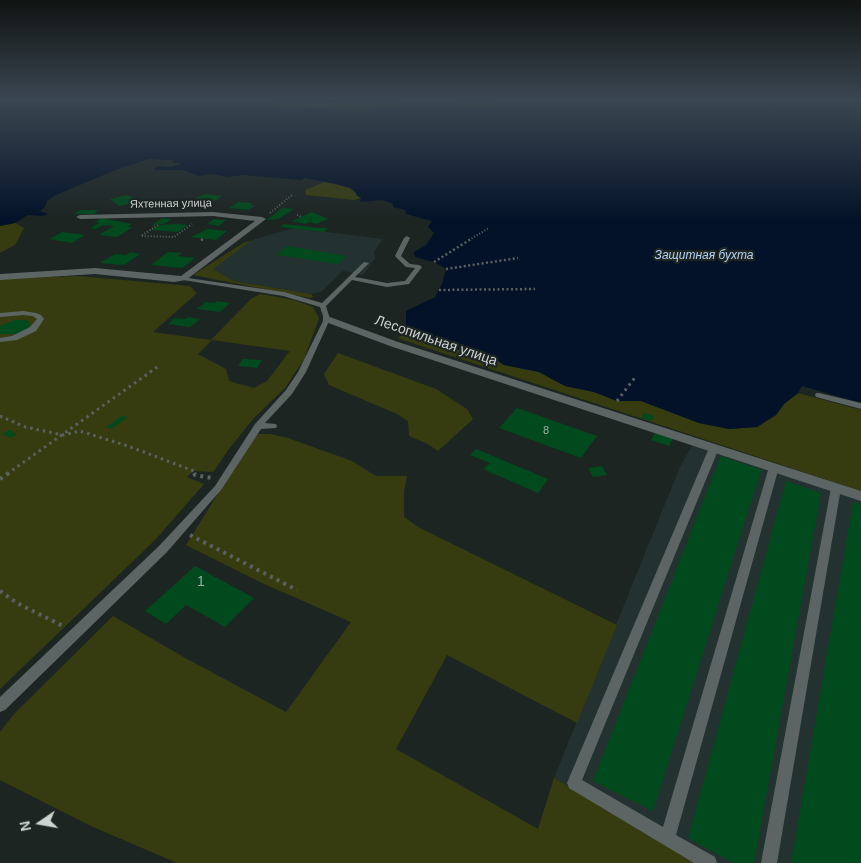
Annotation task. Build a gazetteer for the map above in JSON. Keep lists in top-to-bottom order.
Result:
{
  "streets": {
    "street": ["Яхтенная улица", "Лесопильная улица"]
  },
  "water": ["Защитная бухта"],
  "house_numbers": ["8", "1"],
  "north": "left"
}
